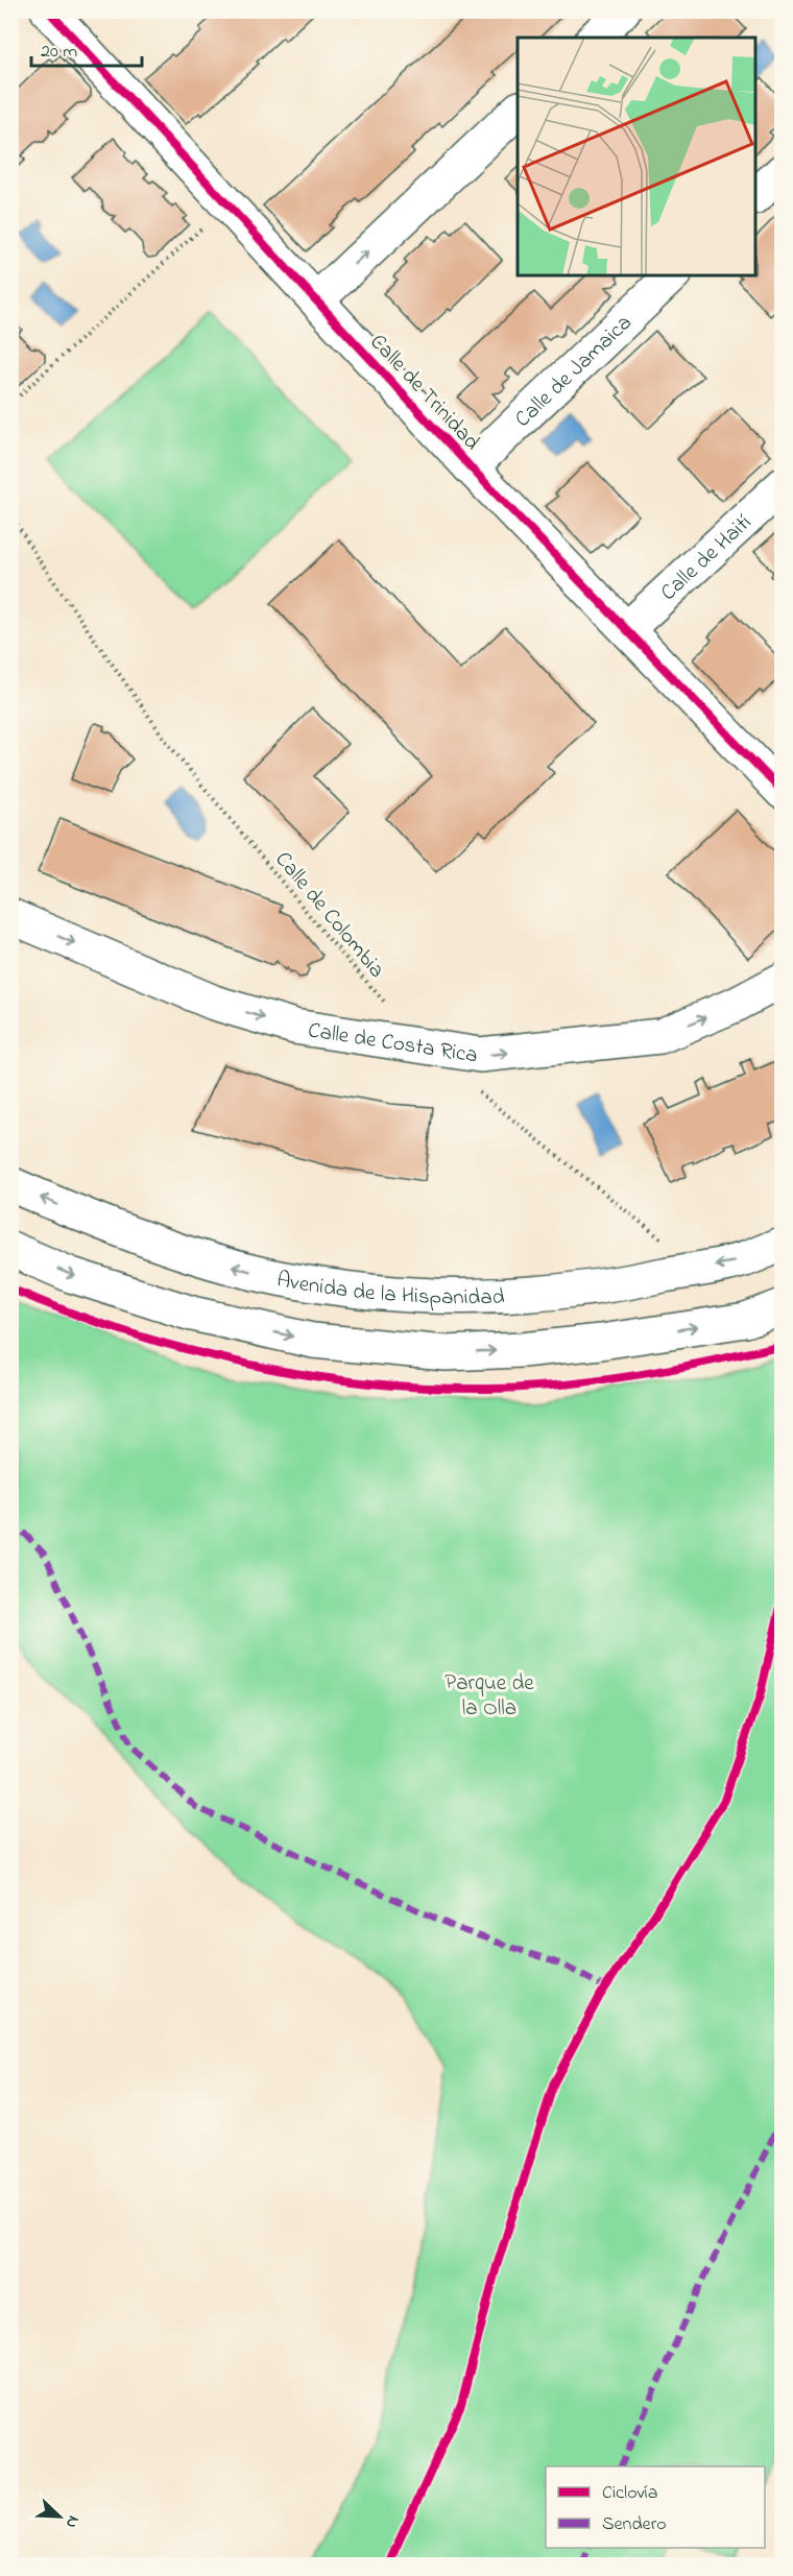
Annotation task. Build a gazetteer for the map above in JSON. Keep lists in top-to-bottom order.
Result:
{
  "streets": {
    "street": [
      "Calle de Jamaica",
      "Calle de Trinidad",
      "Calle de Haití",
      "Calle de Costa Rica",
      "Avenida de la Hispanidad"
    ],
    "path": ["Calle de Colombia"]
  },
  "crossings": [
    ["Calle de Jamaica", "Calle de Trinidad"],
    ["Calle de Trinidad", "Calle de Haití"],
    ["Calle de Colombia", "Calle de Costa Rica"]
  ],
  "parks": ["Parque de la Olla"],
  "legend": ["Ciclovía", "Sendero"],
  "scale_bar": "20 m",
  "north": "bottom right"
}
